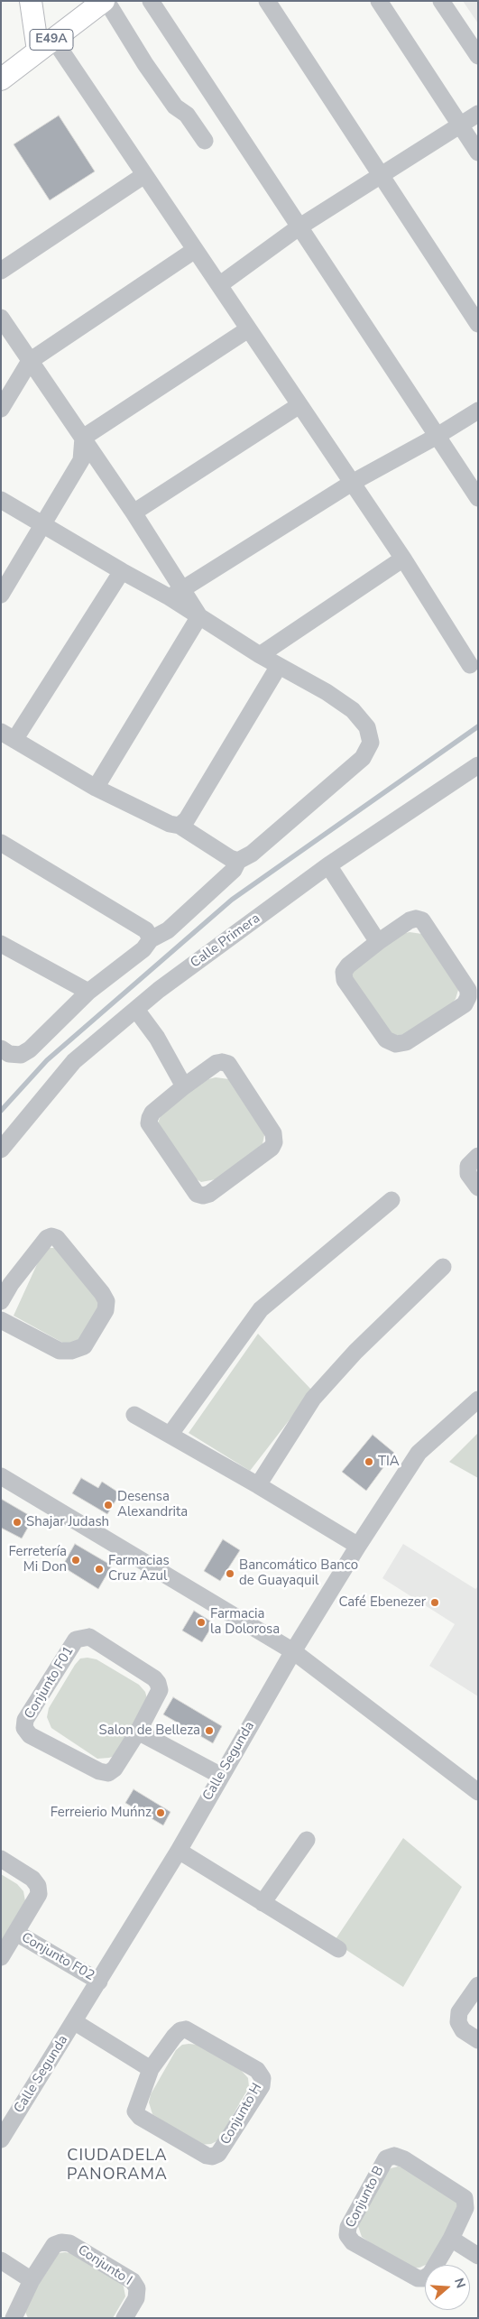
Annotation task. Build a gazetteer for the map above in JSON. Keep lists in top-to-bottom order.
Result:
{
  "streets": {
    "main road": ["E49A"],
    "street": [
      "Calle Primera",
      "Conjunto F01",
      "Calle Segunda",
      "Conjunto F02",
      "Conjunto H",
      "Conjunto B",
      "Conjunto I"
    ]
  },
  "crossings": [
    ["Calle Segunda", "Conjunto F02"]
  ],
  "districts": ["CIUDADELA PANORAMA"],
  "places": [
    "TIA",
    "Desensa Alexandrita",
    "Shajar Judash",
    "Ferretería Mi Don",
    "Farmacias Cruz Azul",
    "Bancomático Banco de Guayaquil",
    "Café Ebenezer",
    "Farmacia la Dolorosa",
    "Salon de Belleza",
    "Ferreierio Muńnz"
  ],
  "north": "right"
}
